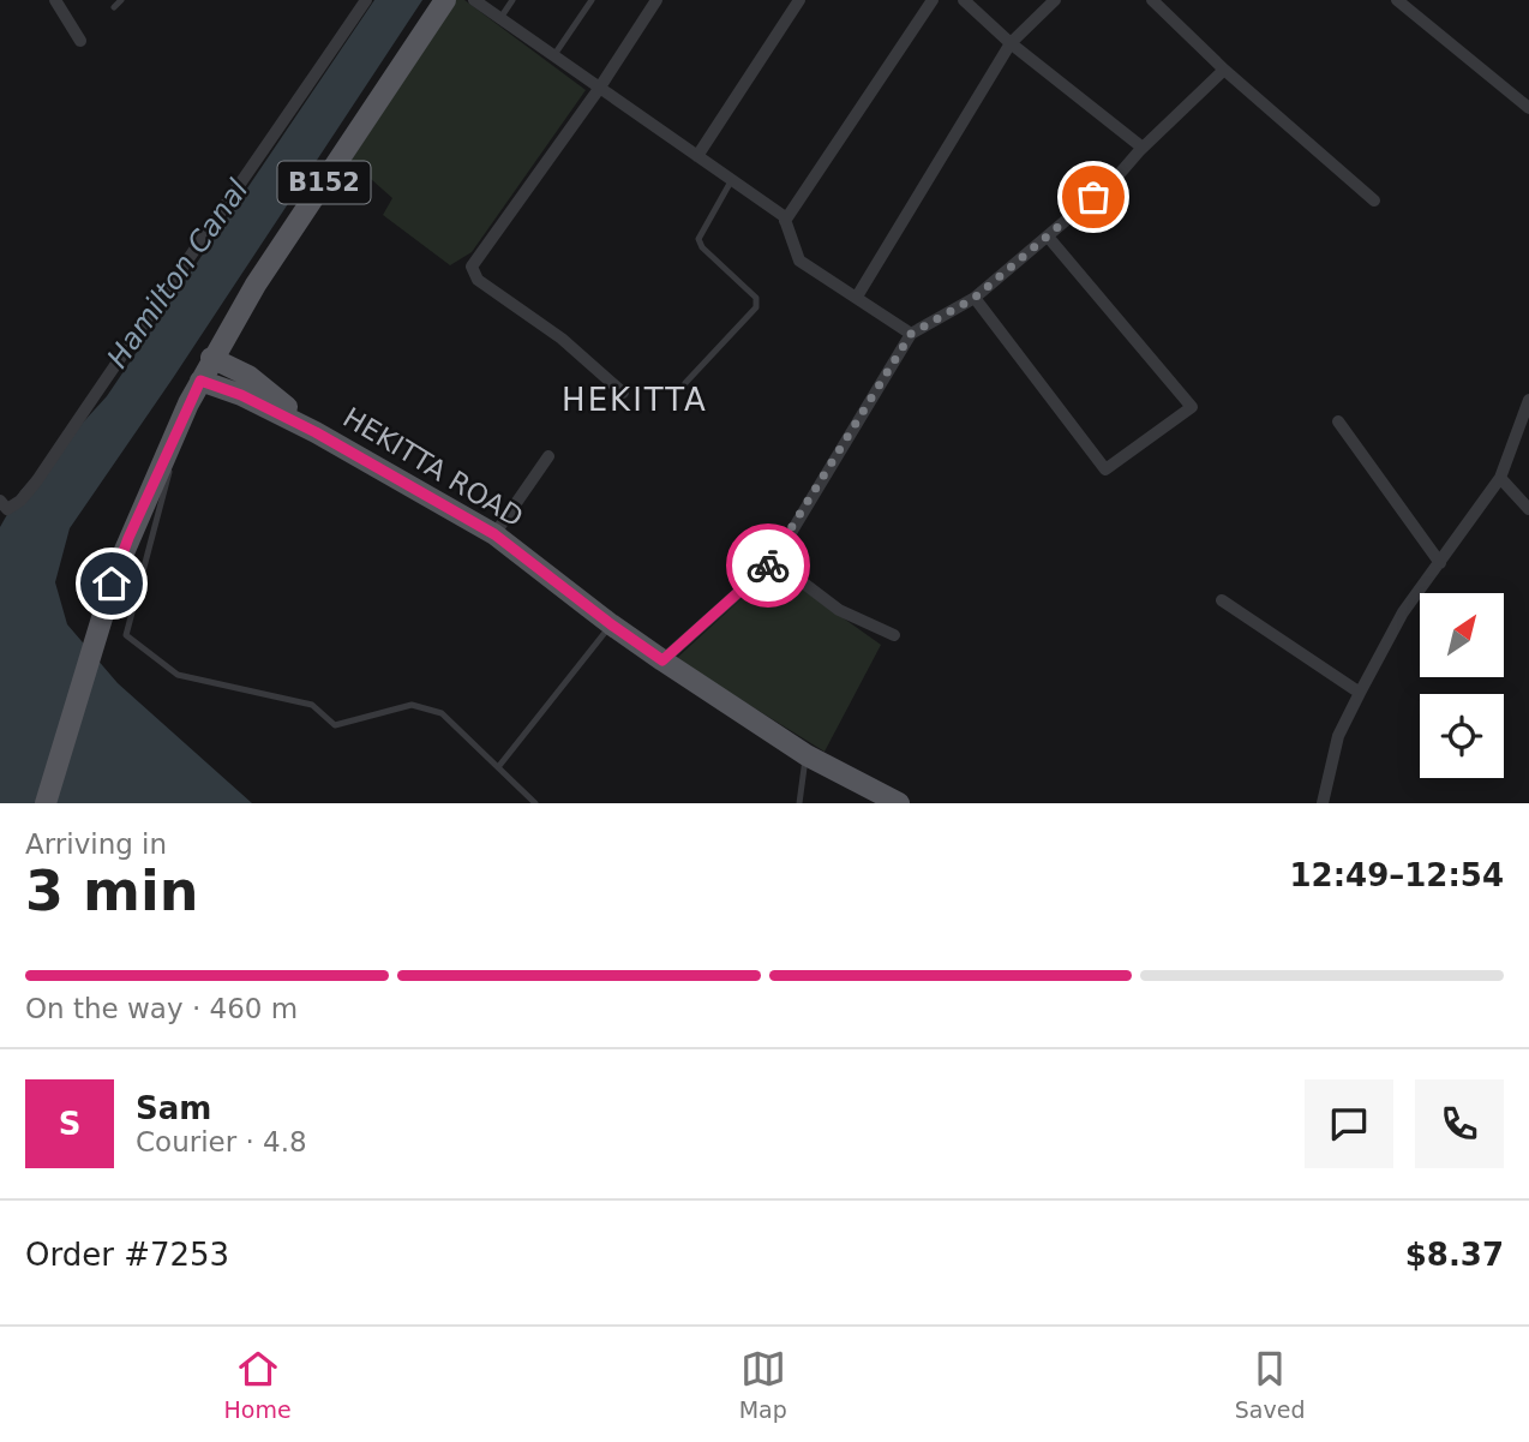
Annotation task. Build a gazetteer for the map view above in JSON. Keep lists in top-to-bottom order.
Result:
{
  "streets": {
    "main road": ["B152", "HEKITTA ROAD"]
  },
  "crossings": [
    ["B152", "HEKITTA ROAD"]
  ],
  "districts": ["HEKITTA"],
  "water": ["Hamilton Canal"],
  "north": "top right",
  "page": {
    "heading": ["3 min", "Arriving in", "12:49–12:54"],
    "panel": [
      "Sam",
      "Courier · 4.8",
      "Order #7253",
      "$8.37"
    ],
    "bar": "On the way · 460 m",
    "round": "S",
    "tabs": ["Home", "Map", "Saved"]
  }
}
